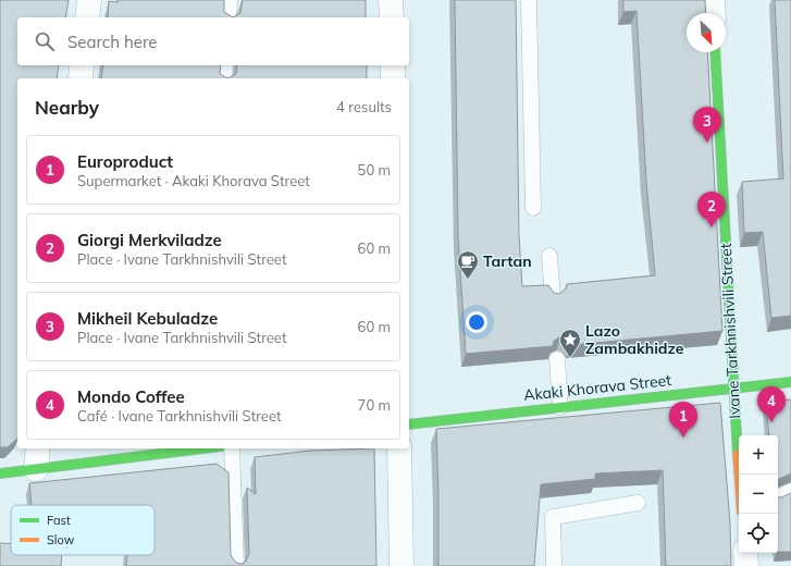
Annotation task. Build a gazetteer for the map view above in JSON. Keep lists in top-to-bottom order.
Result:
{
  "streets": {
    "street": ["Ivane Tarkhnishvili Street", "Akaki Khorava Street"]
  },
  "crossings": [
    ["Ivane Tarkhnishvili Street", "Akaki Khorava Street"]
  ],
  "places": {
    "cafe": ["Tartan"],
    "place": ["Lazo Zambakhidze"]
  },
  "legend": ["Fast", "Slow"],
  "north": "bottom right",
  "page": {
    "search": "Search here",
    "heading": ["Nearby", "4 results"],
    "pins": [
      "3",
      "2",
      "4",
      "1"
    ],
    "list": [
      {
        "mark": "1",
        "name": "Europroduct",
        "note": "Supermarket · Akaki Khorava Street",
        "value": "50 m"
      },
      {
        "mark": "2",
        "name": "Giorgi Merkviladze",
        "note": "Place · Ivane Tarkhnishvili Street",
        "value": "60 m"
      },
      {
        "mark": "3",
        "name": "Mikheil Kebuladze",
        "note": "Place · Ivane Tarkhnishvili Street",
        "value": "60 m"
      },
      {
        "mark": "4",
        "name": "Mondo Coffee",
        "note": "Café · Ivane Tarkhnishvili Street",
        "value": "70 m"
      }
    ],
    "map_buttons": ["+", "−"]
  }
}
